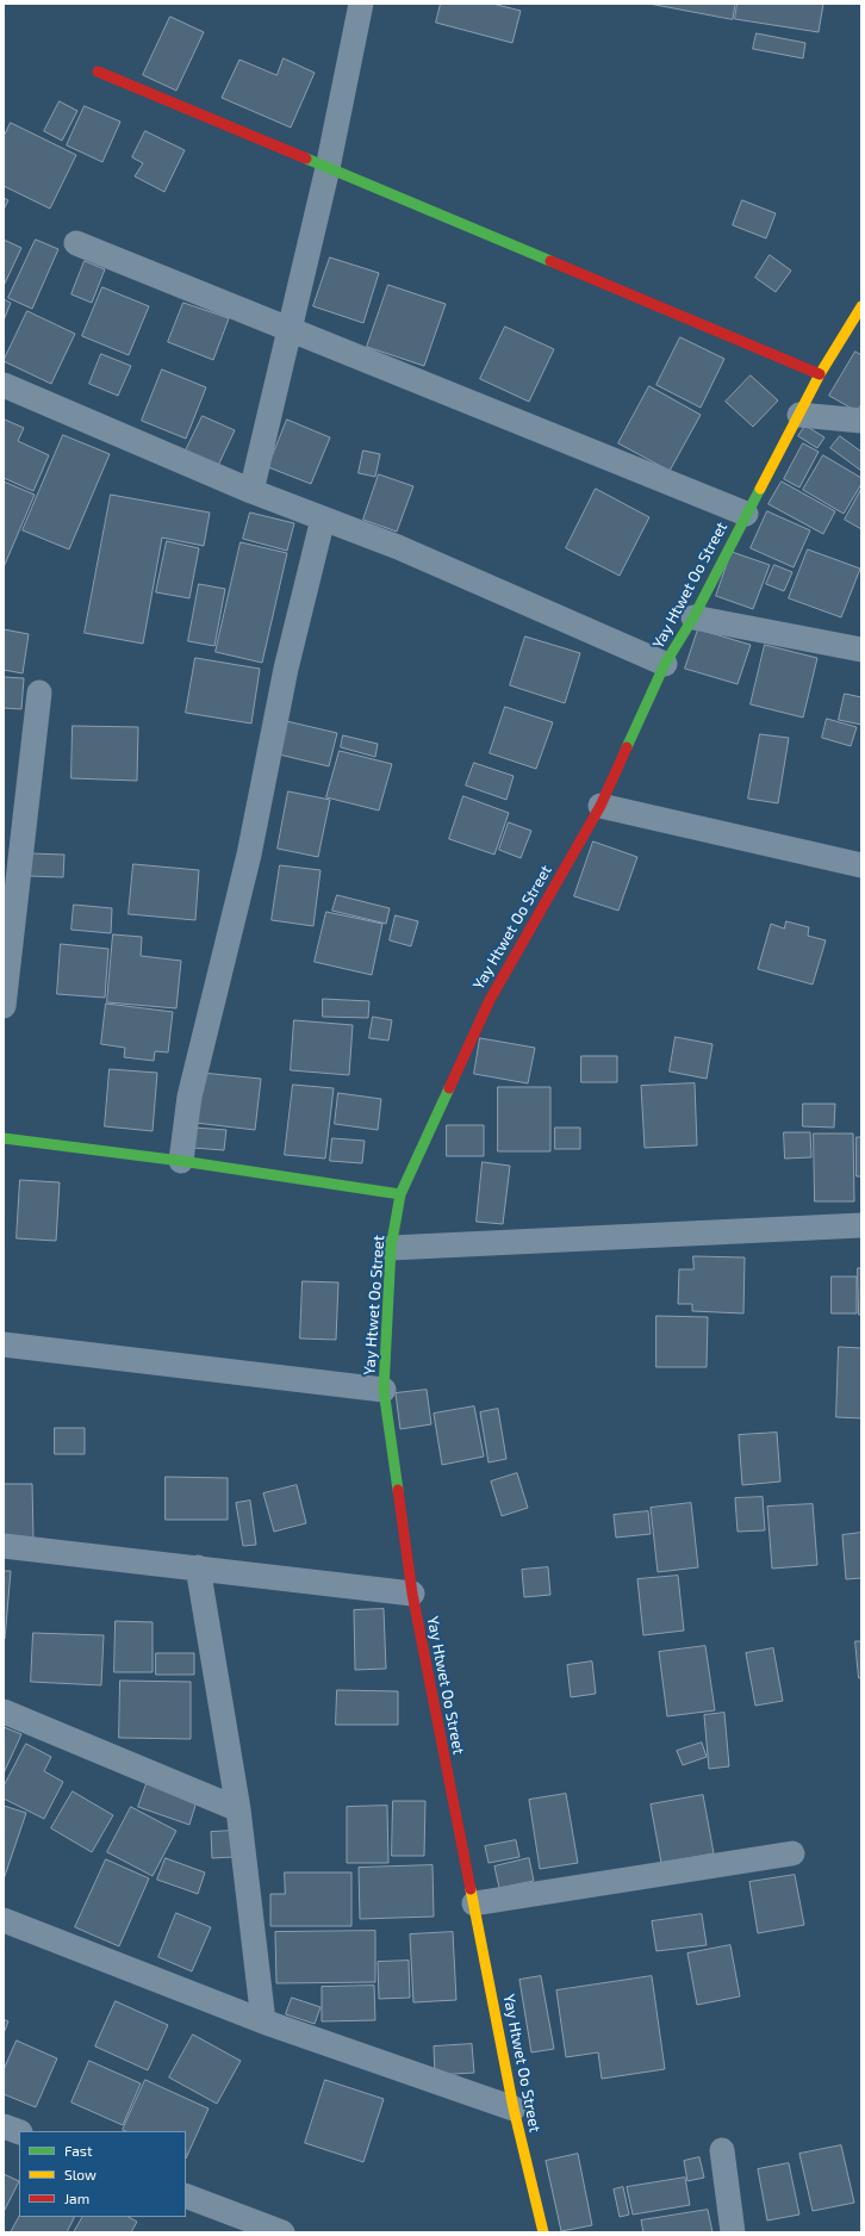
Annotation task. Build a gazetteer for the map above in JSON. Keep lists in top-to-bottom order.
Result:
{
  "streets": {
    "street": ["Yay Htwet Oo Street"]
  },
  "legend": ["Fast", "Slow", "Jam"]
}
